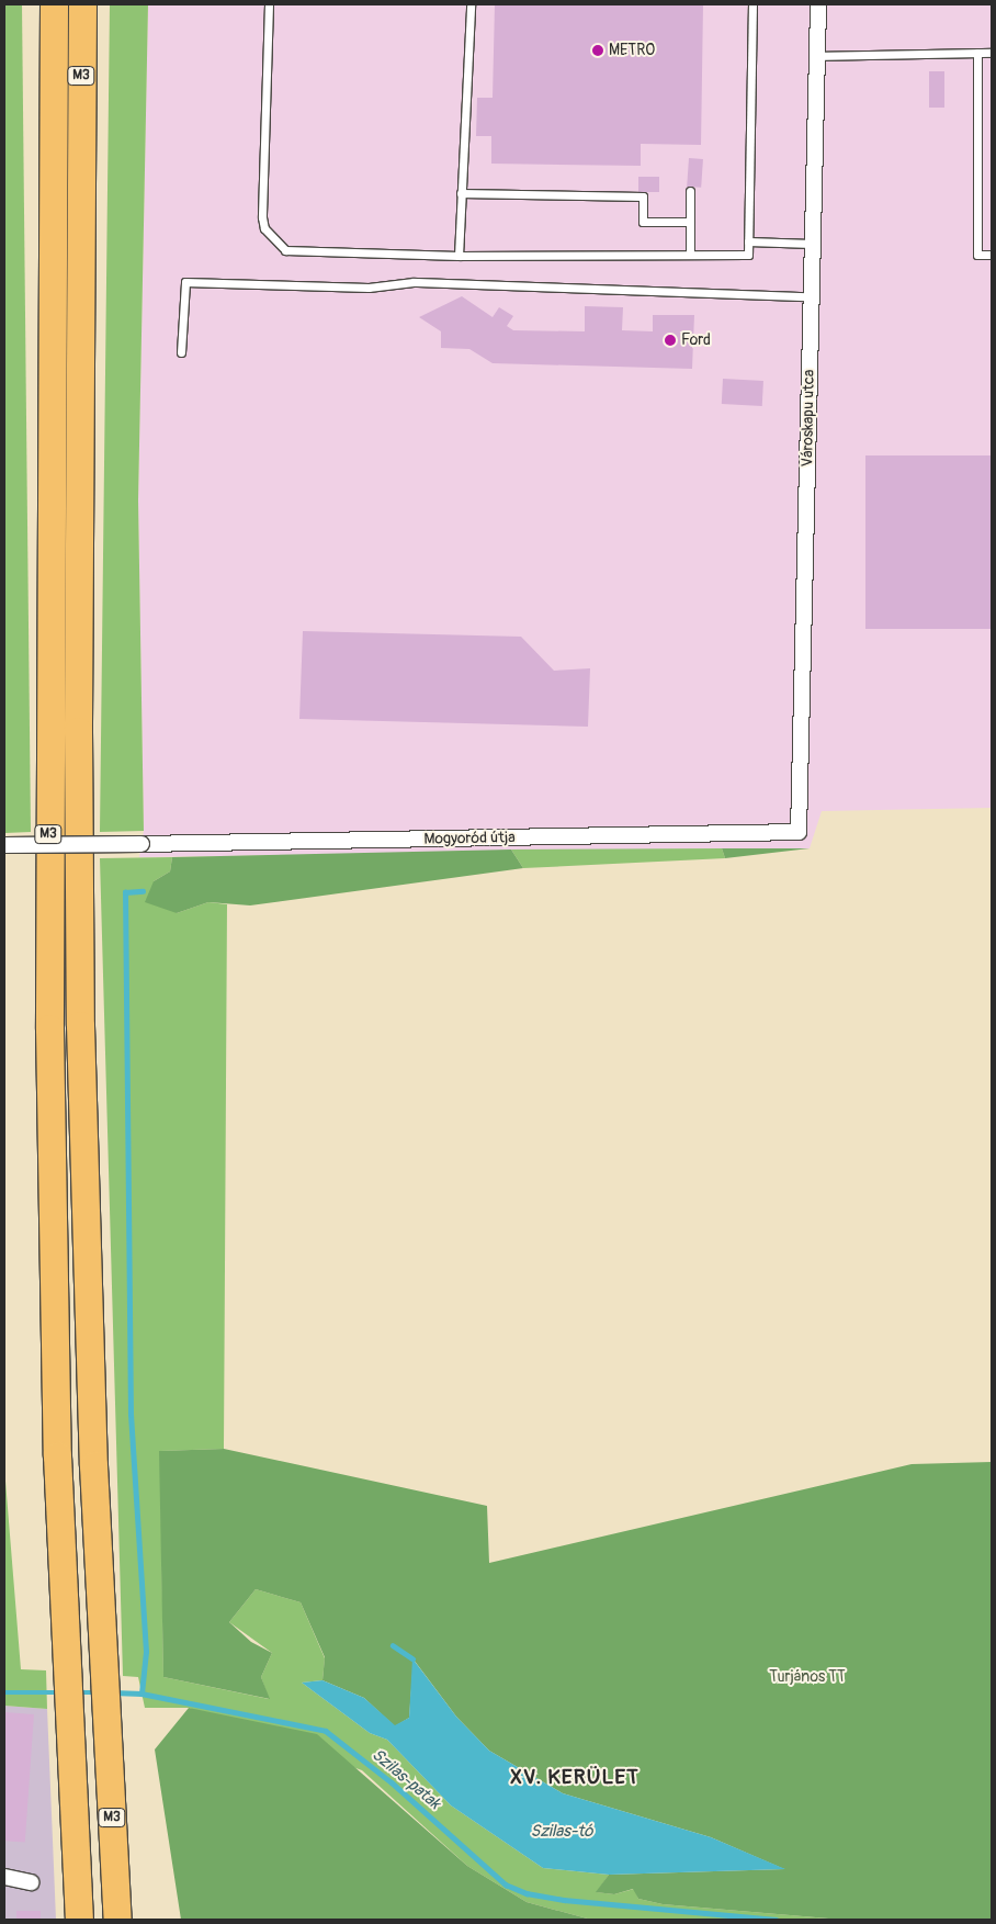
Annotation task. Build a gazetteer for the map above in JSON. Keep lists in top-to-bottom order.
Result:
{
  "streets": {
    "highway": ["M3"],
    "street": ["Városkapu utca", "Mogyoród útja"]
  },
  "crossings": [
    ["Városkapu utca", "Mogyoród útja"]
  ],
  "districts": ["XV. KERÜLET"],
  "water": ["Szilas-patak", "Szilas-tó"],
  "parks": ["Turjános TT"],
  "places": ["METRO", "Ford"]
}
